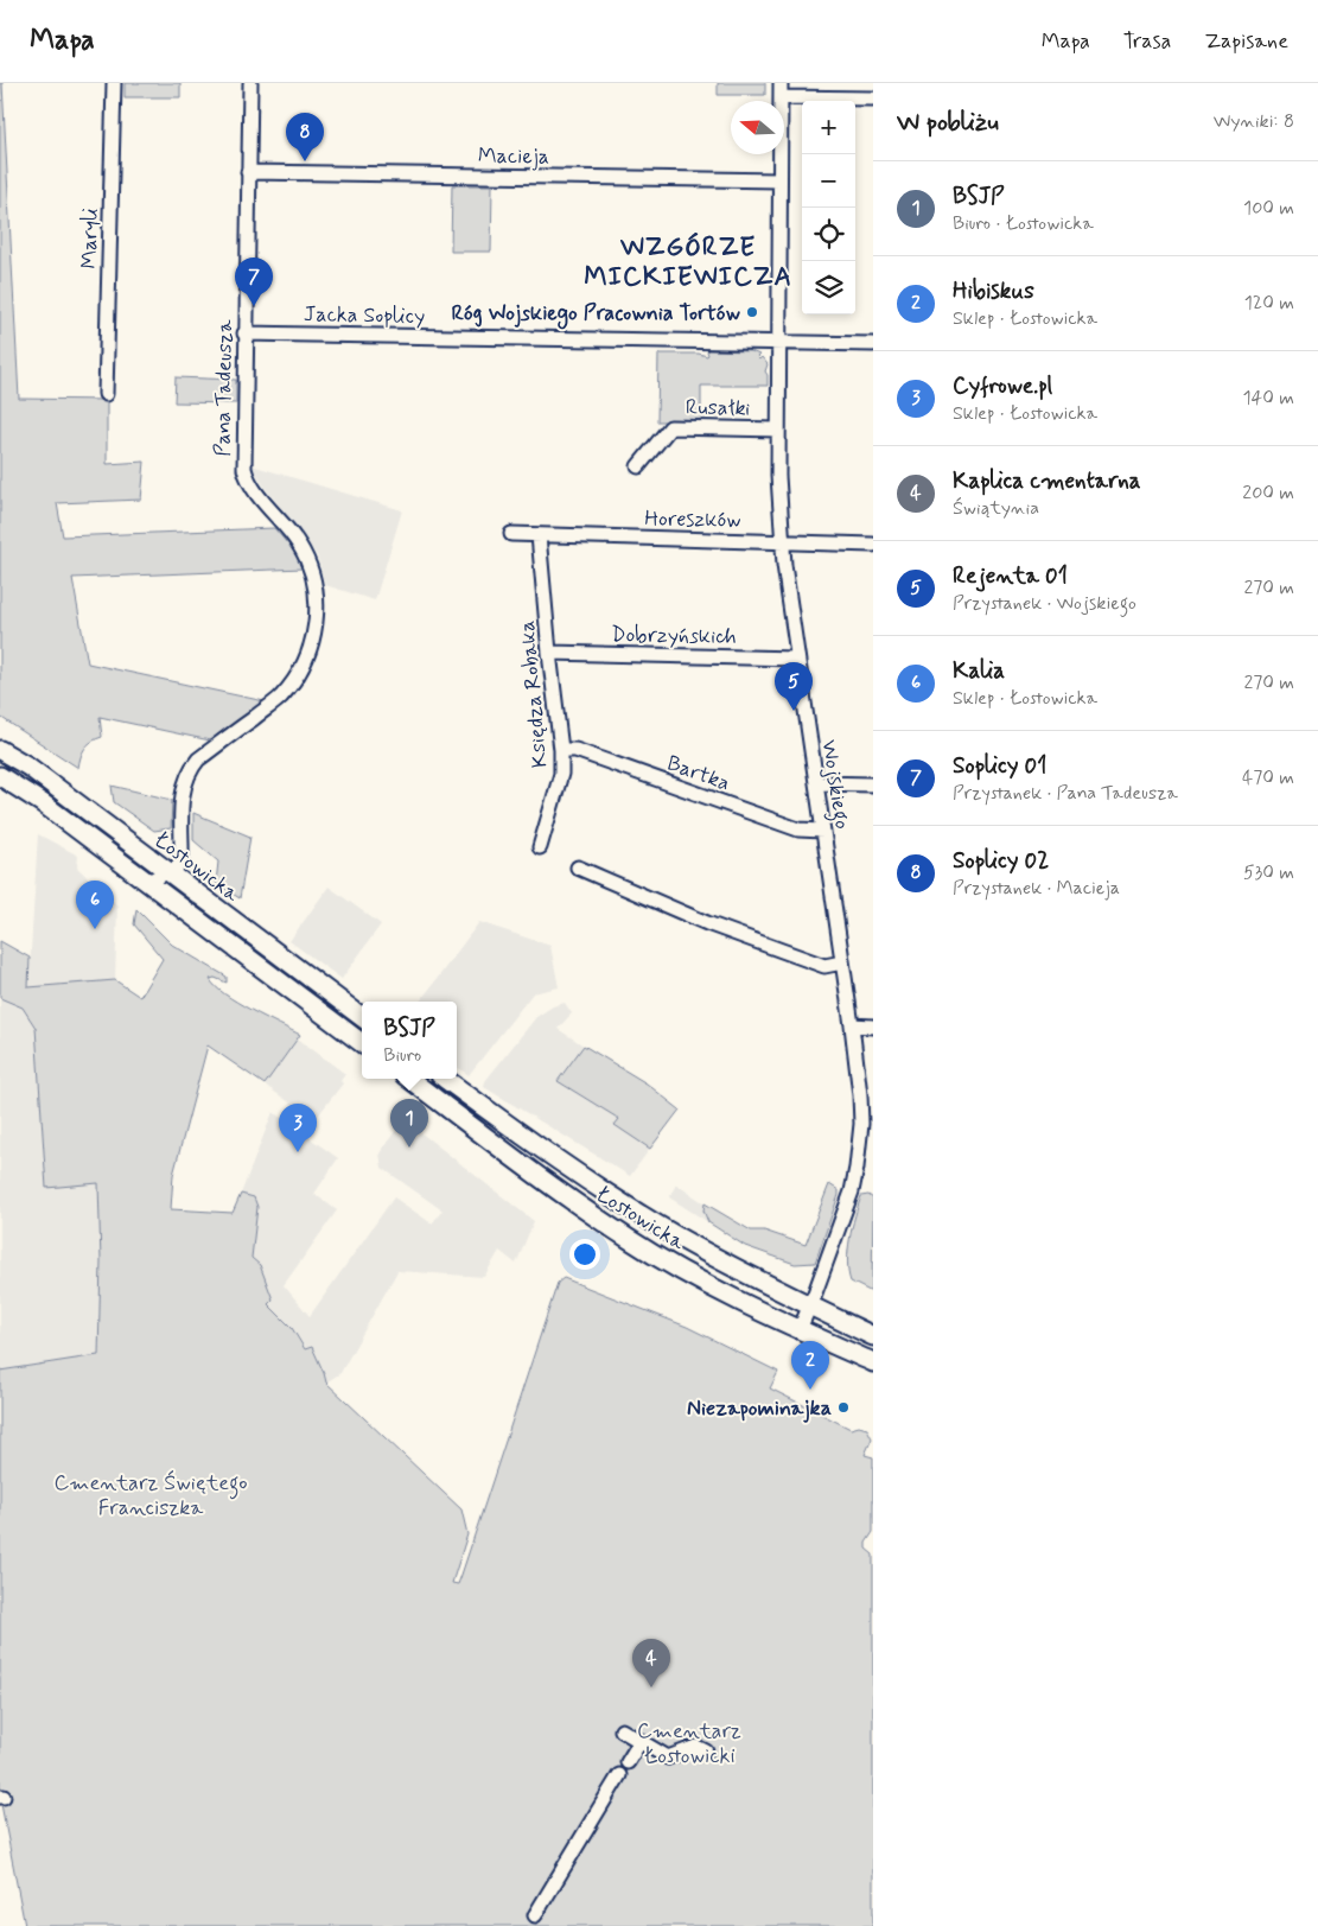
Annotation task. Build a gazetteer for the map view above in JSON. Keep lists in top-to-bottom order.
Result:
{
  "streets": {
    "main road": ["Łostowicka"],
    "street": [
      "Macieja",
      "Maryli",
      "Jacka Soplicy",
      "Pana Tadeusza",
      "Rusałki",
      "Horeszków",
      "Dobrzyńskich",
      "Księdza Robaka",
      "Bartka",
      "Wojskiego"
    ]
  },
  "crossings": [
    ["Macieja", "Pana Tadeusza"],
    ["Macieja", "Wojskiego"],
    ["Jacka Soplicy", "Pana Tadeusza"],
    ["Jacka Soplicy", "Wojskiego"],
    ["Pana Tadeusza", "Łostowicka"],
    ["Rusałki", "Wojskiego"],
    ["Horeszków", "Księdza Robaka"],
    ["Horeszków", "Wojskiego"],
    ["Dobrzyńskich", "Księdza Robaka"],
    ["Dobrzyńskich", "Wojskiego"],
    ["Księdza Robaka", "Bartka"],
    ["Bartka", "Wojskiego"],
    ["Wojskiego", "Łostowicka"]
  ],
  "districts": ["WZGÓRZE MICKIEWICZA"],
  "parks": ["Cmentarz Świętego Franciszka", "Cmentarz Łostowicki"],
  "places": ["Róg Wojskiego Pracownia Tortów", "Niezapominajka"],
  "north": "left",
  "page": {
    "header": "Mapa",
    "nav": ["Mapa", "Trasa", "Zapisane"],
    "heading": ["W pobliżu", "Wyniki: 8"],
    "map_buttons": ["+", "−"],
    "pins": [
      "8",
      "7",
      "5",
      "6",
      "1",
      "3",
      "2",
      "4"
    ],
    "list": [
      {
        "mark": "1",
        "name": "BSJP",
        "note": "Biuro · Łostowicka",
        "value": "100 m"
      },
      {
        "mark": "2",
        "name": "Hibiskus",
        "note": "Sklep · Łostowicka",
        "value": "120 m"
      },
      {
        "mark": "3",
        "name": "Cyfrowe.pl",
        "note": "Sklep · Łostowicka",
        "value": "140 m"
      },
      {
        "mark": "4",
        "name": "Kaplica cmentarna",
        "note": "Świątynia",
        "value": "200 m"
      },
      {
        "mark": "5",
        "name": "Rejenta 01",
        "note": "Przystanek · Wojskiego",
        "value": "270 m"
      },
      {
        "mark": "6",
        "name": "Kalia",
        "note": "Sklep · Łostowicka",
        "value": "270 m"
      },
      {
        "mark": "7",
        "name": "Soplicy 01",
        "note": "Przystanek · Pana Tadeusza",
        "value": "470 m"
      },
      {
        "mark": "8",
        "name": "Soplicy 02",
        "note": "Przystanek · Macieja",
        "value": "530 m"
      }
    ],
    "popup": ["BSJP", "Biuro"]
  }
}
